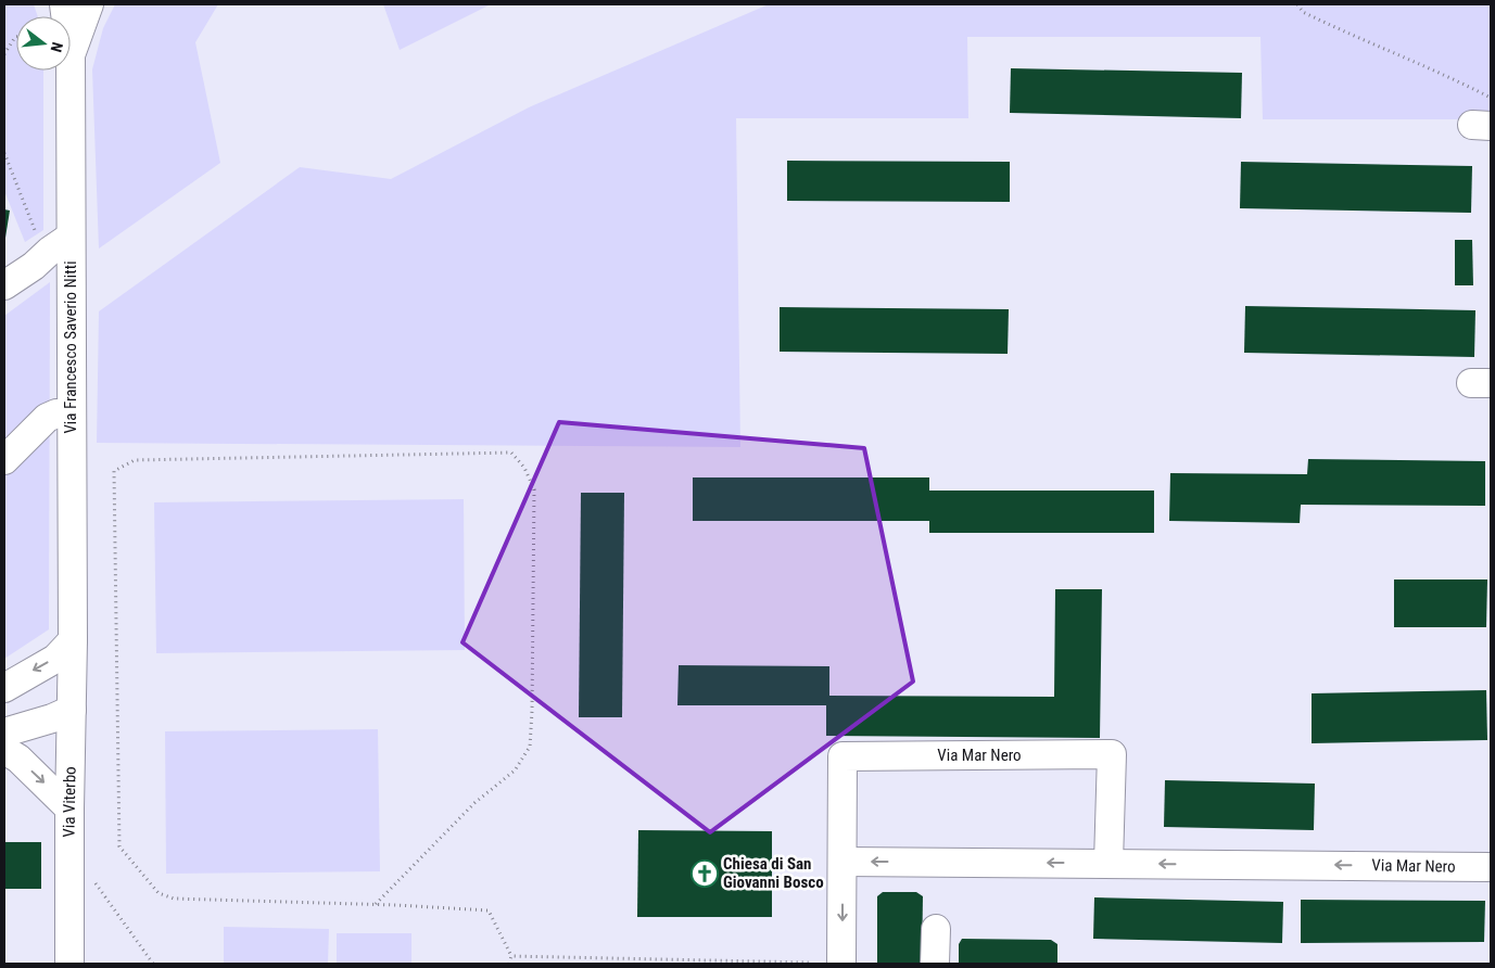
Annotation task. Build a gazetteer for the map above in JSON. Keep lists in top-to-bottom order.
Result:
{
  "streets": {
    "street": ["Via Francesco Saverio Nitti", "Via Mar Nero", "Via Viterbo"]
  },
  "crossings": [
    ["Via Francesco Saverio Nitti", "Via Viterbo"]
  ],
  "one_way": ["Via Mar Nero"],
  "places": {
    "church": ["Chiesa di San Giovanni Bosco"]
  },
  "north": "right"
}
